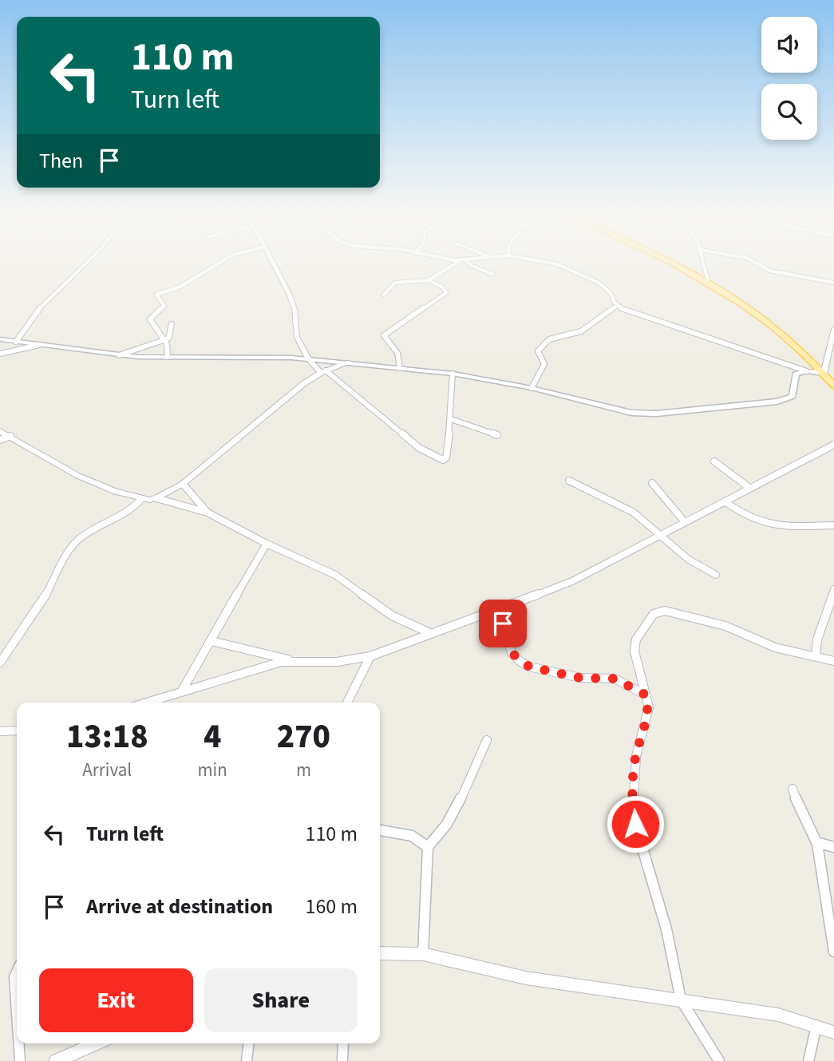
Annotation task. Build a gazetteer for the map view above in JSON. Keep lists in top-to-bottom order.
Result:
{
  "page": {
    "turn": ["110 m", "Turn left"],
    "then": "Then",
    "eta": [
      "13:18",
      "Arrival",
      "4",
      "min",
      "270",
      "m"
    ],
    "list": [
      {
        "name": "Turn left",
        "value": "110 m"
      },
      {
        "name": "Arrive at destination",
        "value": "160 m"
      }
    ],
    "buttons": ["Exit", "Share"]
  }
}
